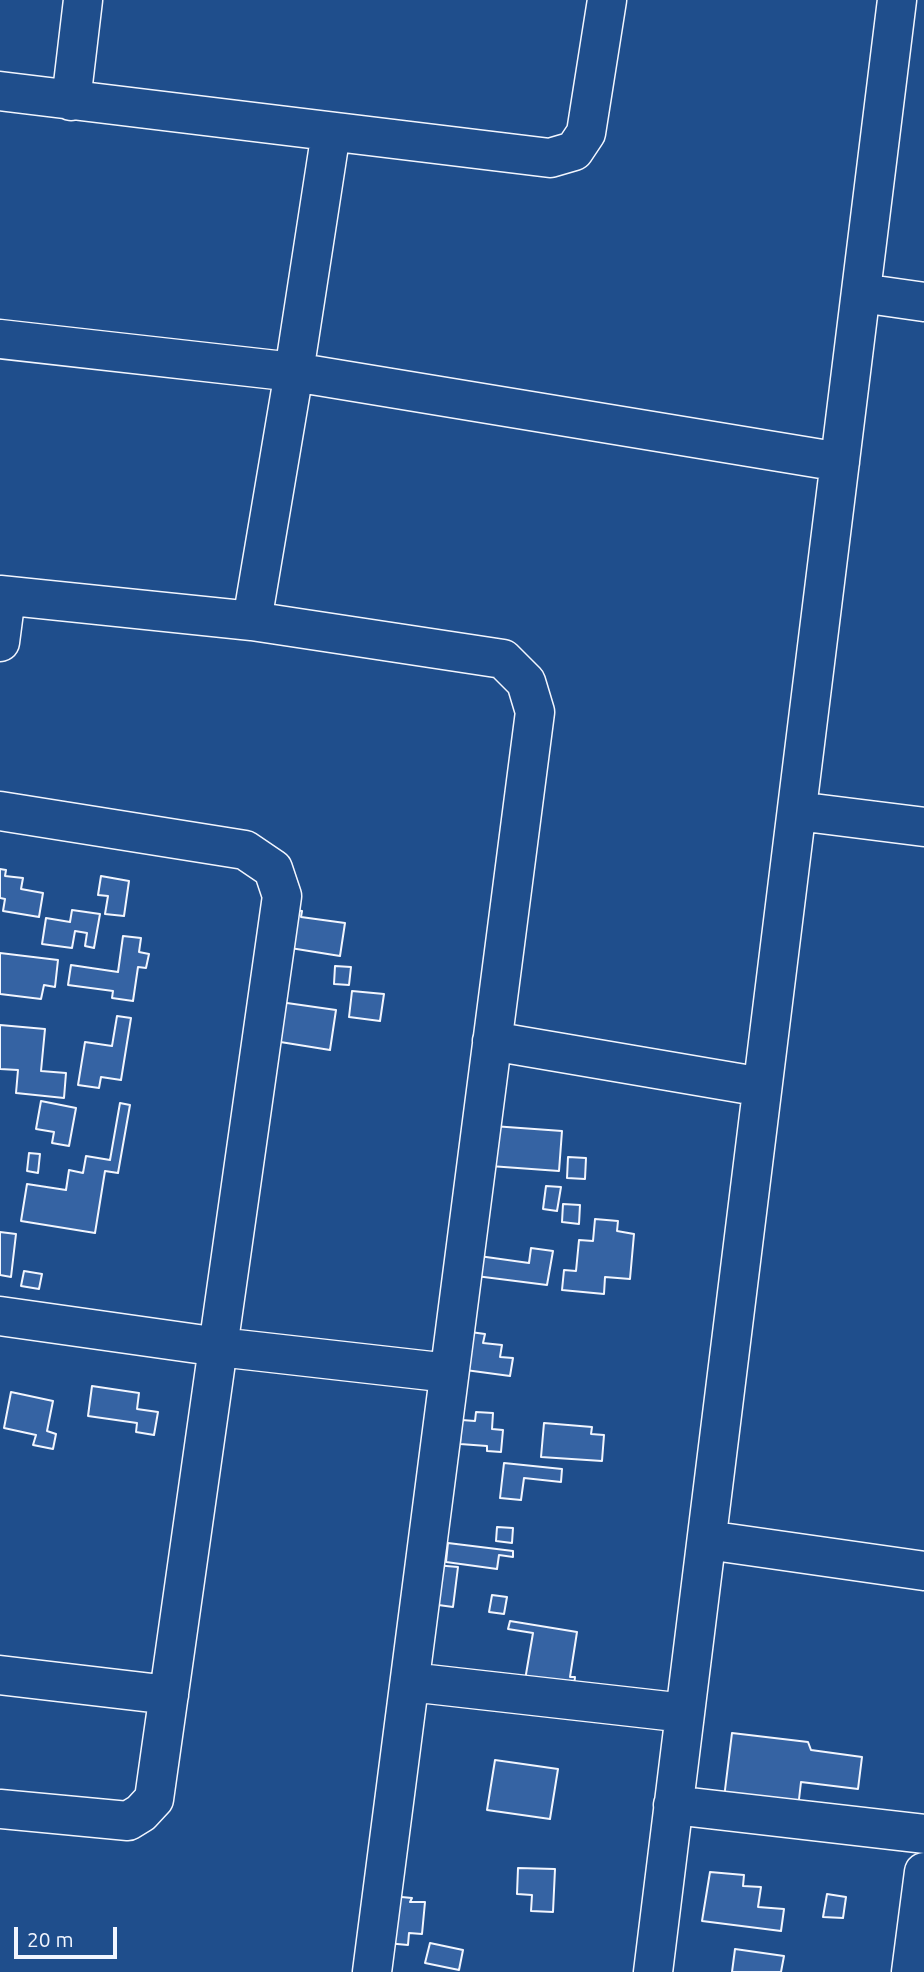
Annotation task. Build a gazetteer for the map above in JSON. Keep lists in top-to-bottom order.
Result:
{
  "scale_bar": "20 m"
}
